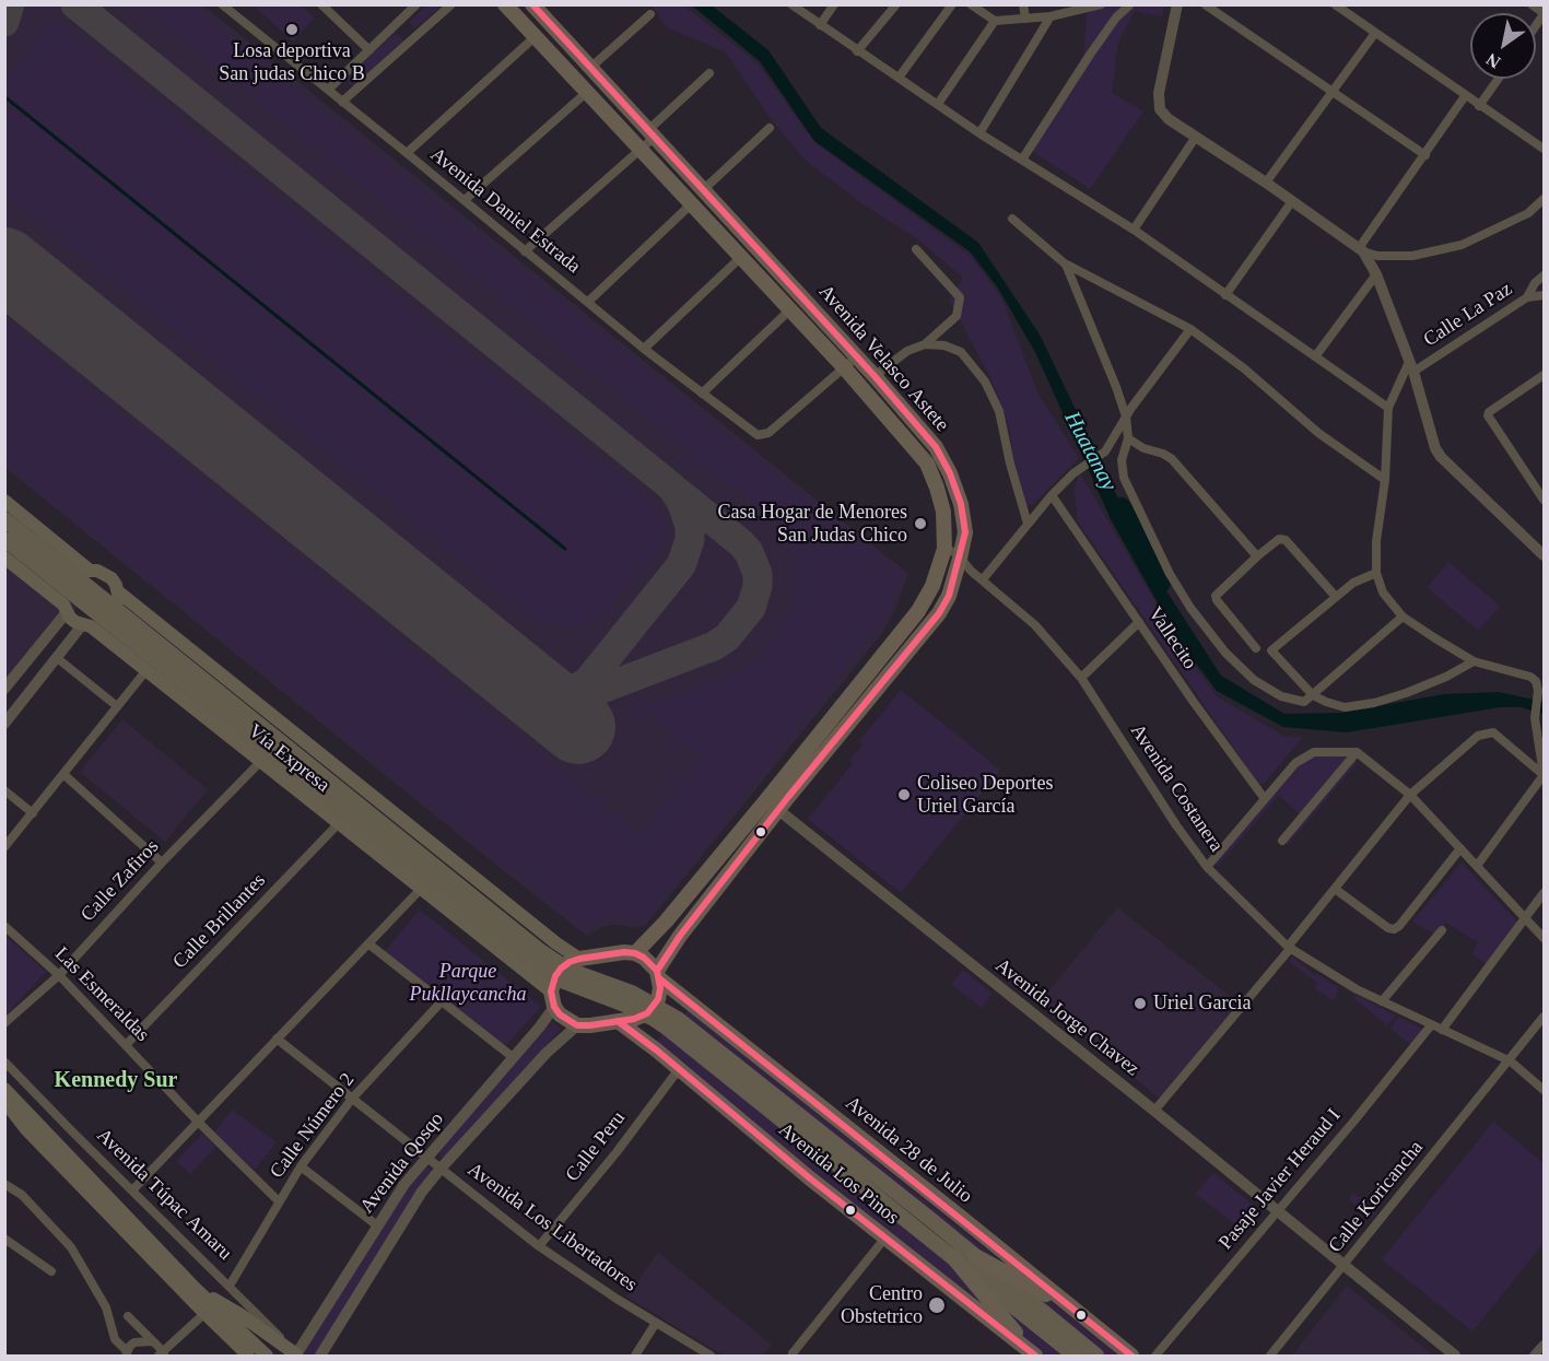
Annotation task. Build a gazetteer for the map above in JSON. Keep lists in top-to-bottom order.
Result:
{
  "streets": {
    "highway": ["Avenida Velasco Astete", "Avenida 28 de Julio", "Avenida Los Pinos"],
    "main road": ["Vía Expresa", "Avenida Túpac Amaru"],
    "street": [
      "Avenida Daniel Estrada",
      "Calle La Paz",
      "Vallecito",
      "Avenida Costanera",
      "Calle Zafiros",
      "Calle Brillantes",
      "Las Esmeraldas",
      "Avenida Jorge Chavez",
      "Calle Número 2",
      "Calle Peru",
      "Avenida Qosqo",
      "Pasaje Javier Heraud I",
      "Calle Koricancha",
      "Avenida Los Libertadores"
    ]
  },
  "crossings": [
    ["Avenida Daniel Estrada", "Avenida Velasco Astete"],
    ["Avenida Velasco Astete", "Vía Expresa"],
    ["Avenida Velasco Astete", "Avenida Costanera"],
    ["Avenida Velasco Astete", "Avenida Jorge Chavez"],
    ["Avenida Velasco Astete", "Avenida 28 de Julio"],
    ["Avenida Velasco Astete", "Avenida Qosqo"],
    ["Avenida Velasco Astete", "Avenida Los Pinos"],
    ["Vía Expresa", "Calle Zafiros"],
    ["Vía Expresa", "Calle Brillantes"],
    ["Vía Expresa", "Avenida 28 de Julio"],
    ["Vía Expresa", "Avenida Qosqo"],
    ["Vía Expresa", "Avenida Los Pinos"],
    ["Avenida Costanera", "Pasaje Javier Heraud I"],
    ["Avenida Costanera", "Calle Koricancha"],
    ["Calle Zafiros", "Las Esmeraldas"],
    ["Calle Brillantes", "Las Esmeraldas"],
    ["Las Esmeraldas", "Calle Número 2"],
    ["Avenida Jorge Chavez", "Pasaje Javier Heraud I"],
    ["Avenida Jorge Chavez", "Calle Koricancha"],
    ["Calle Número 2", "Avenida Túpac Amaru"],
    ["Calle Número 2", "Avenida Los Libertadores"],
    ["Calle Peru", "Avenida Los Pinos"],
    ["Calle Peru", "Avenida Los Libertadores"],
    ["Avenida 28 de Julio", "Avenida Qosqo"],
    ["Avenida 28 de Julio", "Avenida Los Pinos"],
    ["Avenida Qosqo", "Avenida Los Pinos"],
    ["Avenida Qosqo", "Avenida Túpac Amaru"],
    ["Avenida Qosqo", "Avenida Los Libertadores"]
  ],
  "districts": ["Kennedy Sur"],
  "water": ["Huatanay"],
  "parks": ["Parque Pukllaycancha"],
  "places": [
    "Losa deportiva San judas Chico B",
    "Casa Hogar de Menores San Judas Chico",
    "Coliseo Deportes Uriel García",
    "Uriel Garcia",
    "Centro Obstetrico"
  ],
  "north": "bottom left"
}
